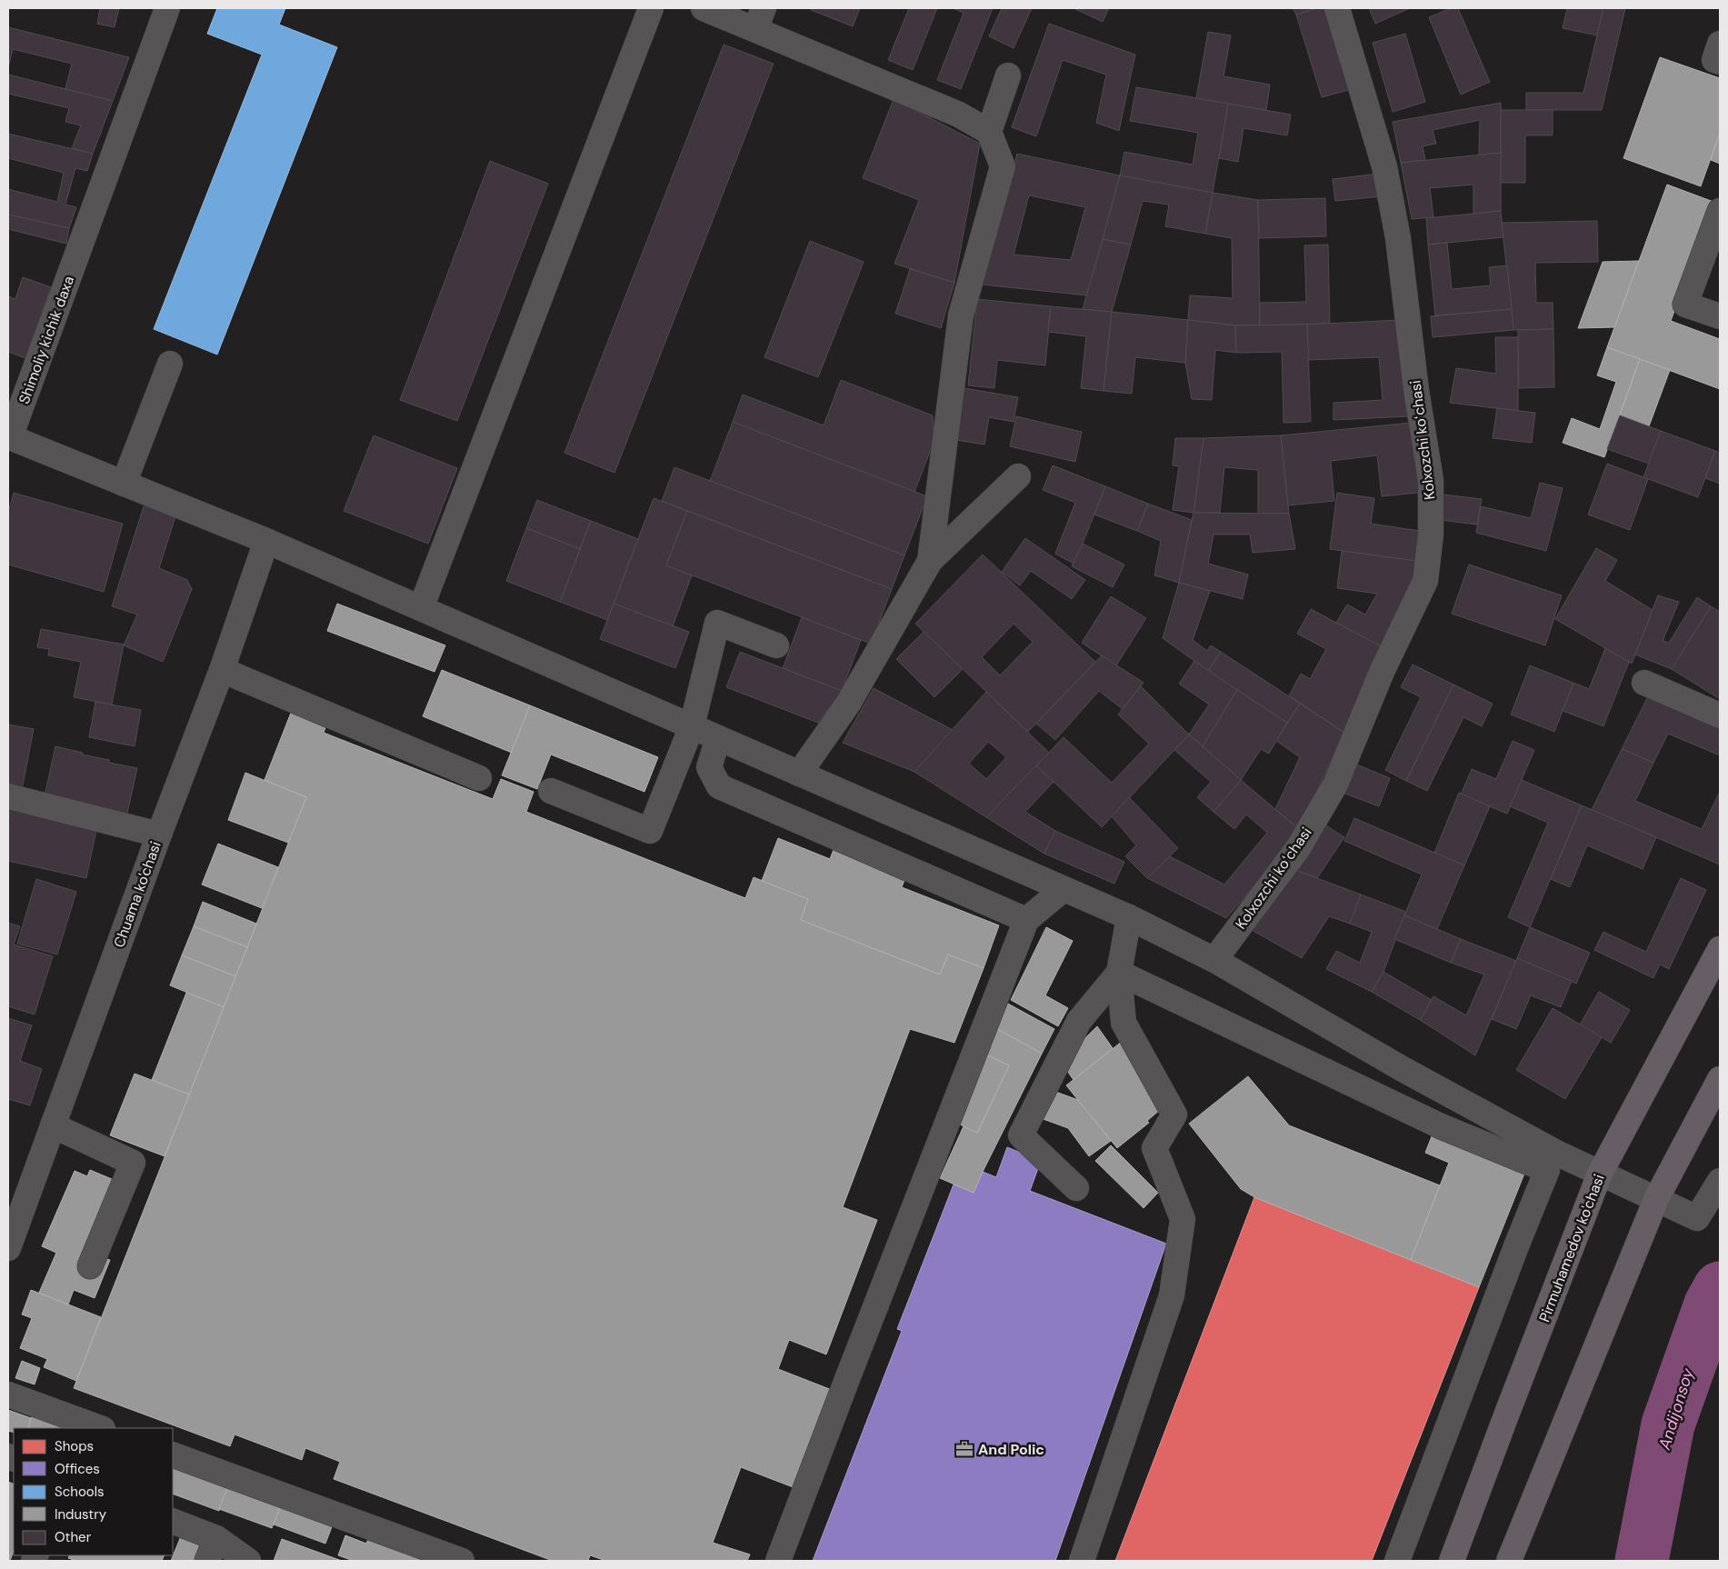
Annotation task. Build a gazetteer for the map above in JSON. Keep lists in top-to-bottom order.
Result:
{
  "streets": {
    "main road": ["Pirmuhamedov ko'chasi"],
    "street": ["Shimoliy kichik daxa", "Kolxozchi koʻchasi", "Chuama ko'chasi"]
  },
  "crossings": [
    ["Shimoliy kichik daxa", "Kolxozchi koʻchasi"],
    ["Shimoliy kichik daxa", "Chuama ko'chasi"],
    ["Shimoliy kichik daxa", "Pirmuhamedov ko'chasi"]
  ],
  "water": ["Andijonsoy"],
  "places": {
    "office": ["And Polic"]
  },
  "legend": [
    "Shops",
    "Offices",
    "Schools",
    "Industry",
    "Other"
  ]
}
